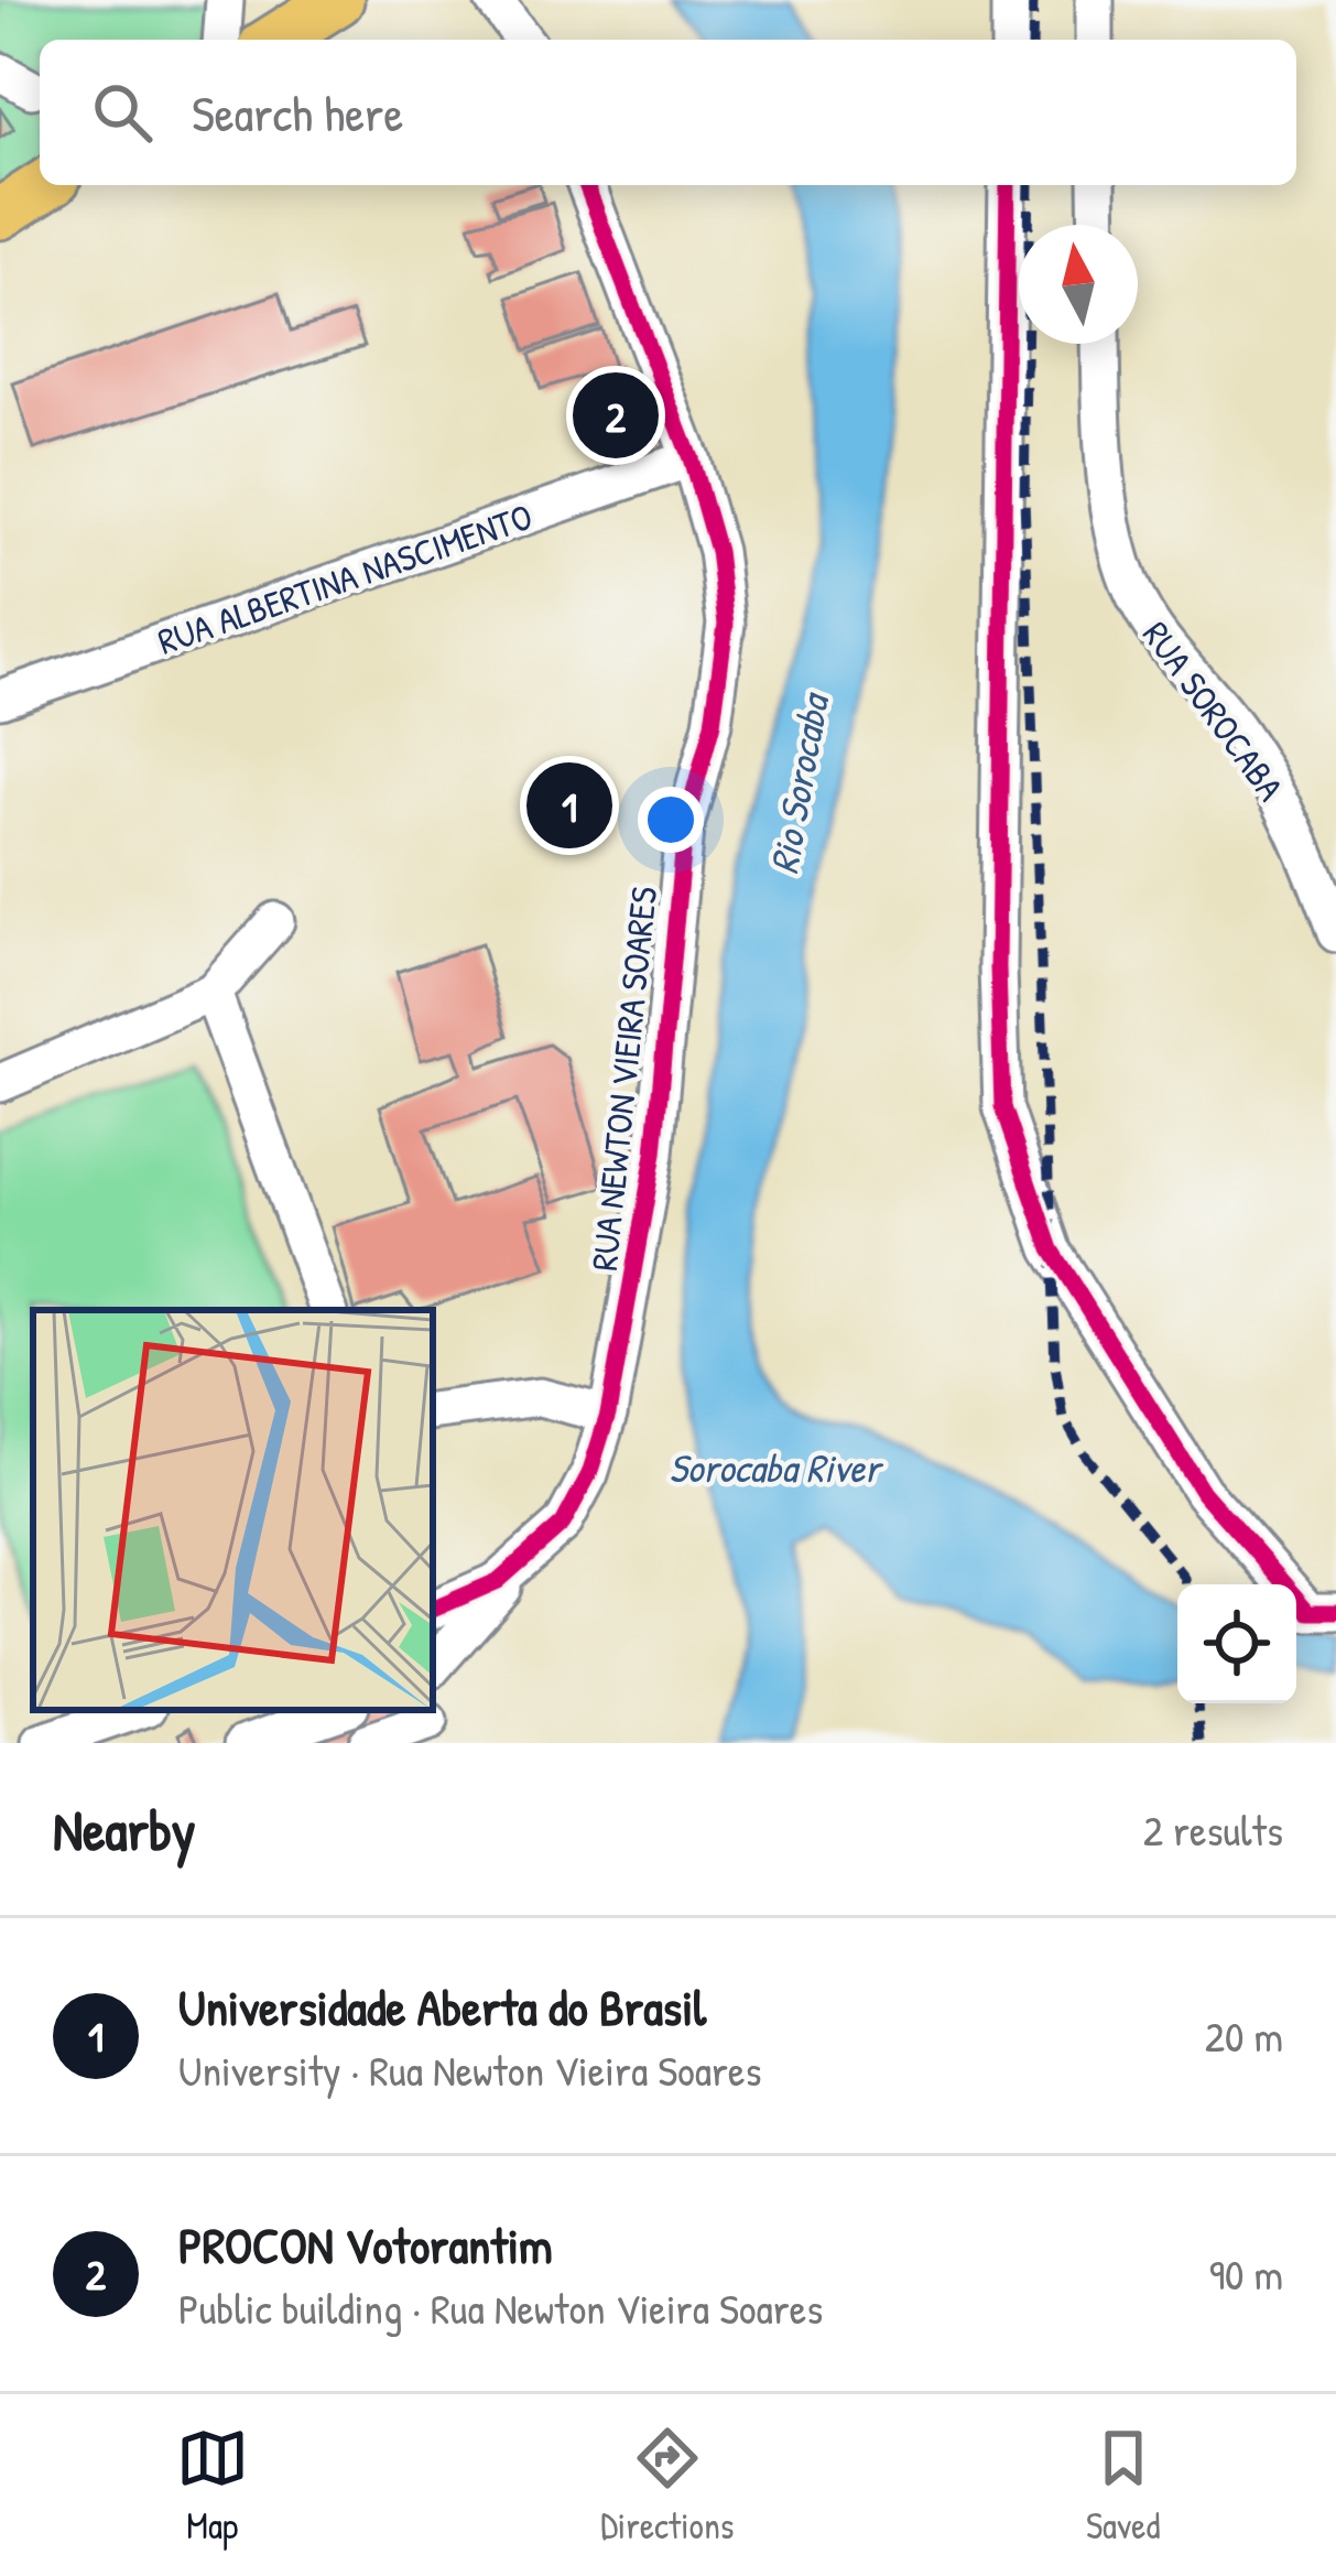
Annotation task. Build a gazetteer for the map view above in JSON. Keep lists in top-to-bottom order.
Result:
{
  "streets": {
    "street": ["RUA ALBERTINA NASCIMENTO", "RUA SOROCABA", "RUA NEWTON VIEIRA SOARES"]
  },
  "crossings": [
    ["RUA ALBERTINA NASCIMENTO", "RUA NEWTON VIEIRA SOARES"]
  ],
  "water": ["Rio Sorocaba", "Sorocaba River"],
  "north": "top",
  "page": {
    "search": "Search here",
    "pins": ["2", "1"],
    "heading": ["Nearby", "2 results"],
    "list": [
      {
        "mark": "1",
        "name": "Universidade Aberta do Brasil",
        "note": "University · Rua Newton Vieira Soares",
        "value": "20 m"
      },
      {
        "mark": "2",
        "name": "PROCON Votorantim",
        "note": "Public building · Rua Newton Vieira Soares",
        "value": "90 m"
      }
    ],
    "nav": ["Map", "Directions", "Saved"]
  }
}
